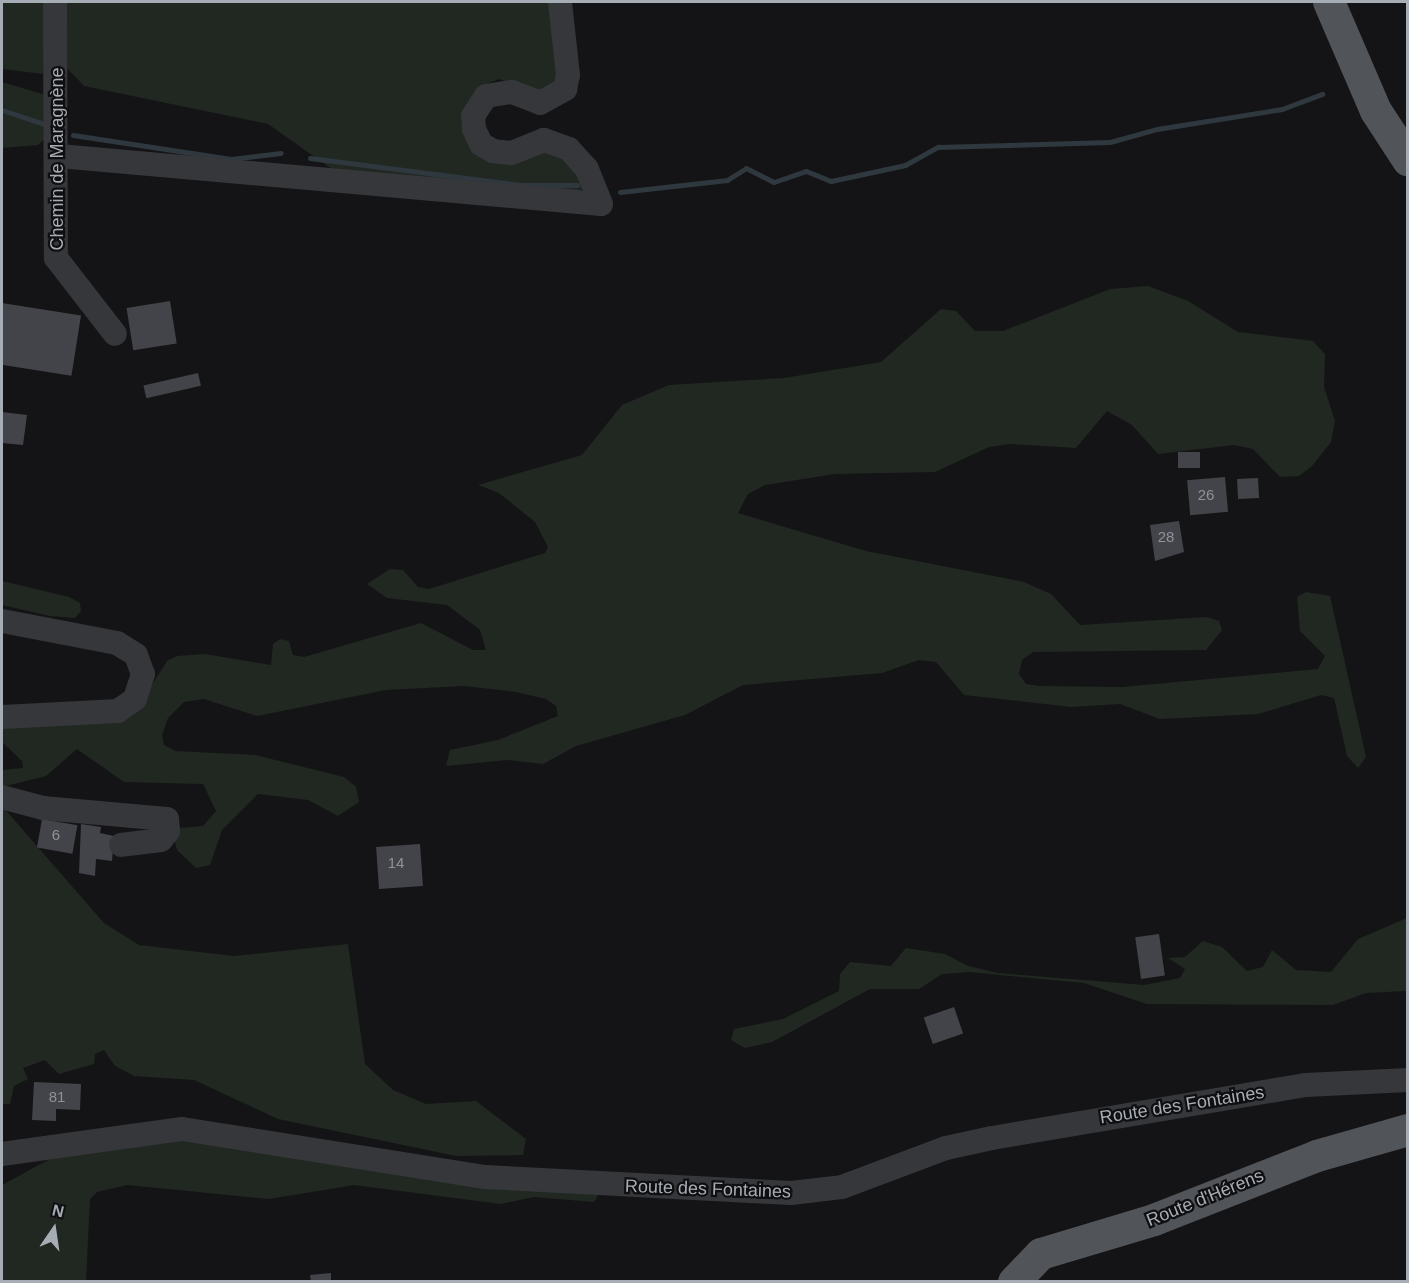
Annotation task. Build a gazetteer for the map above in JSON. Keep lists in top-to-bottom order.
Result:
{
  "streets": {
    "main road": ["Route d'Hérens"],
    "street": ["Chemin de Maragnène", "Route des Fontaines"]
  },
  "house_numbers": [
    "26",
    "28",
    "6",
    "14",
    "81"
  ],
  "north": "top"
}
